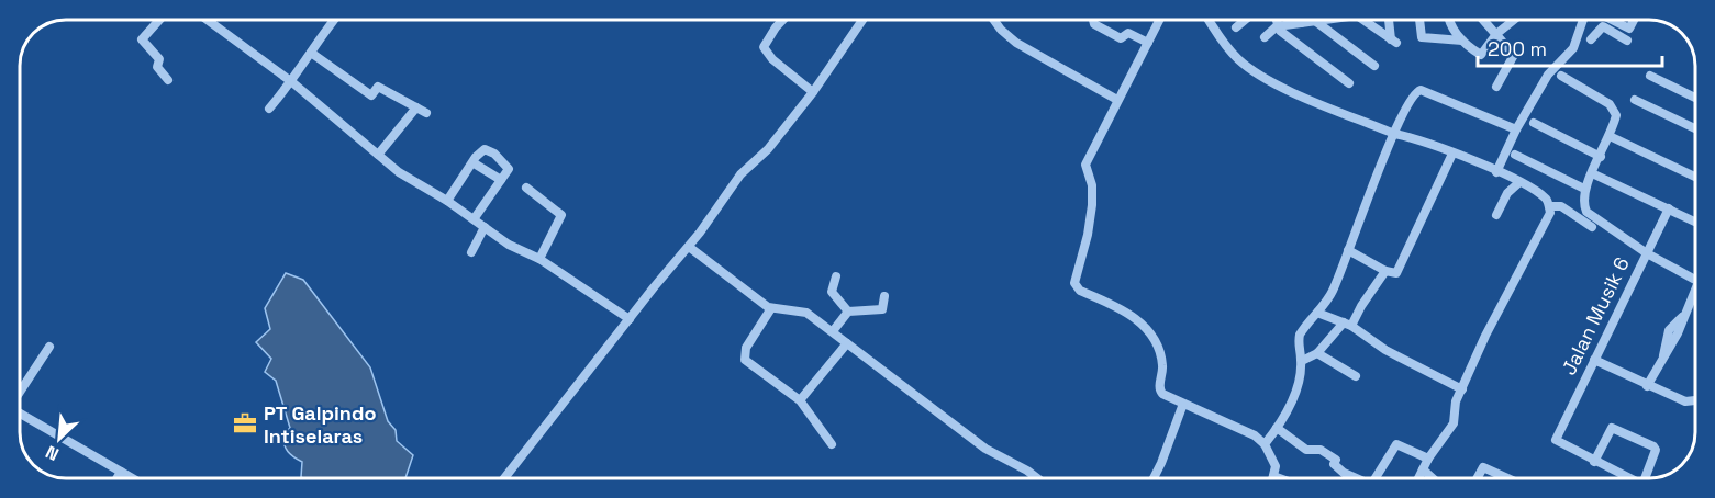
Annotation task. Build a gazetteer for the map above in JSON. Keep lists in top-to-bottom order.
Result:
{
  "streets": {
    "street": ["Jalan Musik 6"]
  },
  "places": {
    "office": ["PT Galpindo Intiselaras"]
  },
  "scale_bar": "200 m",
  "north": "bottom left"
}
